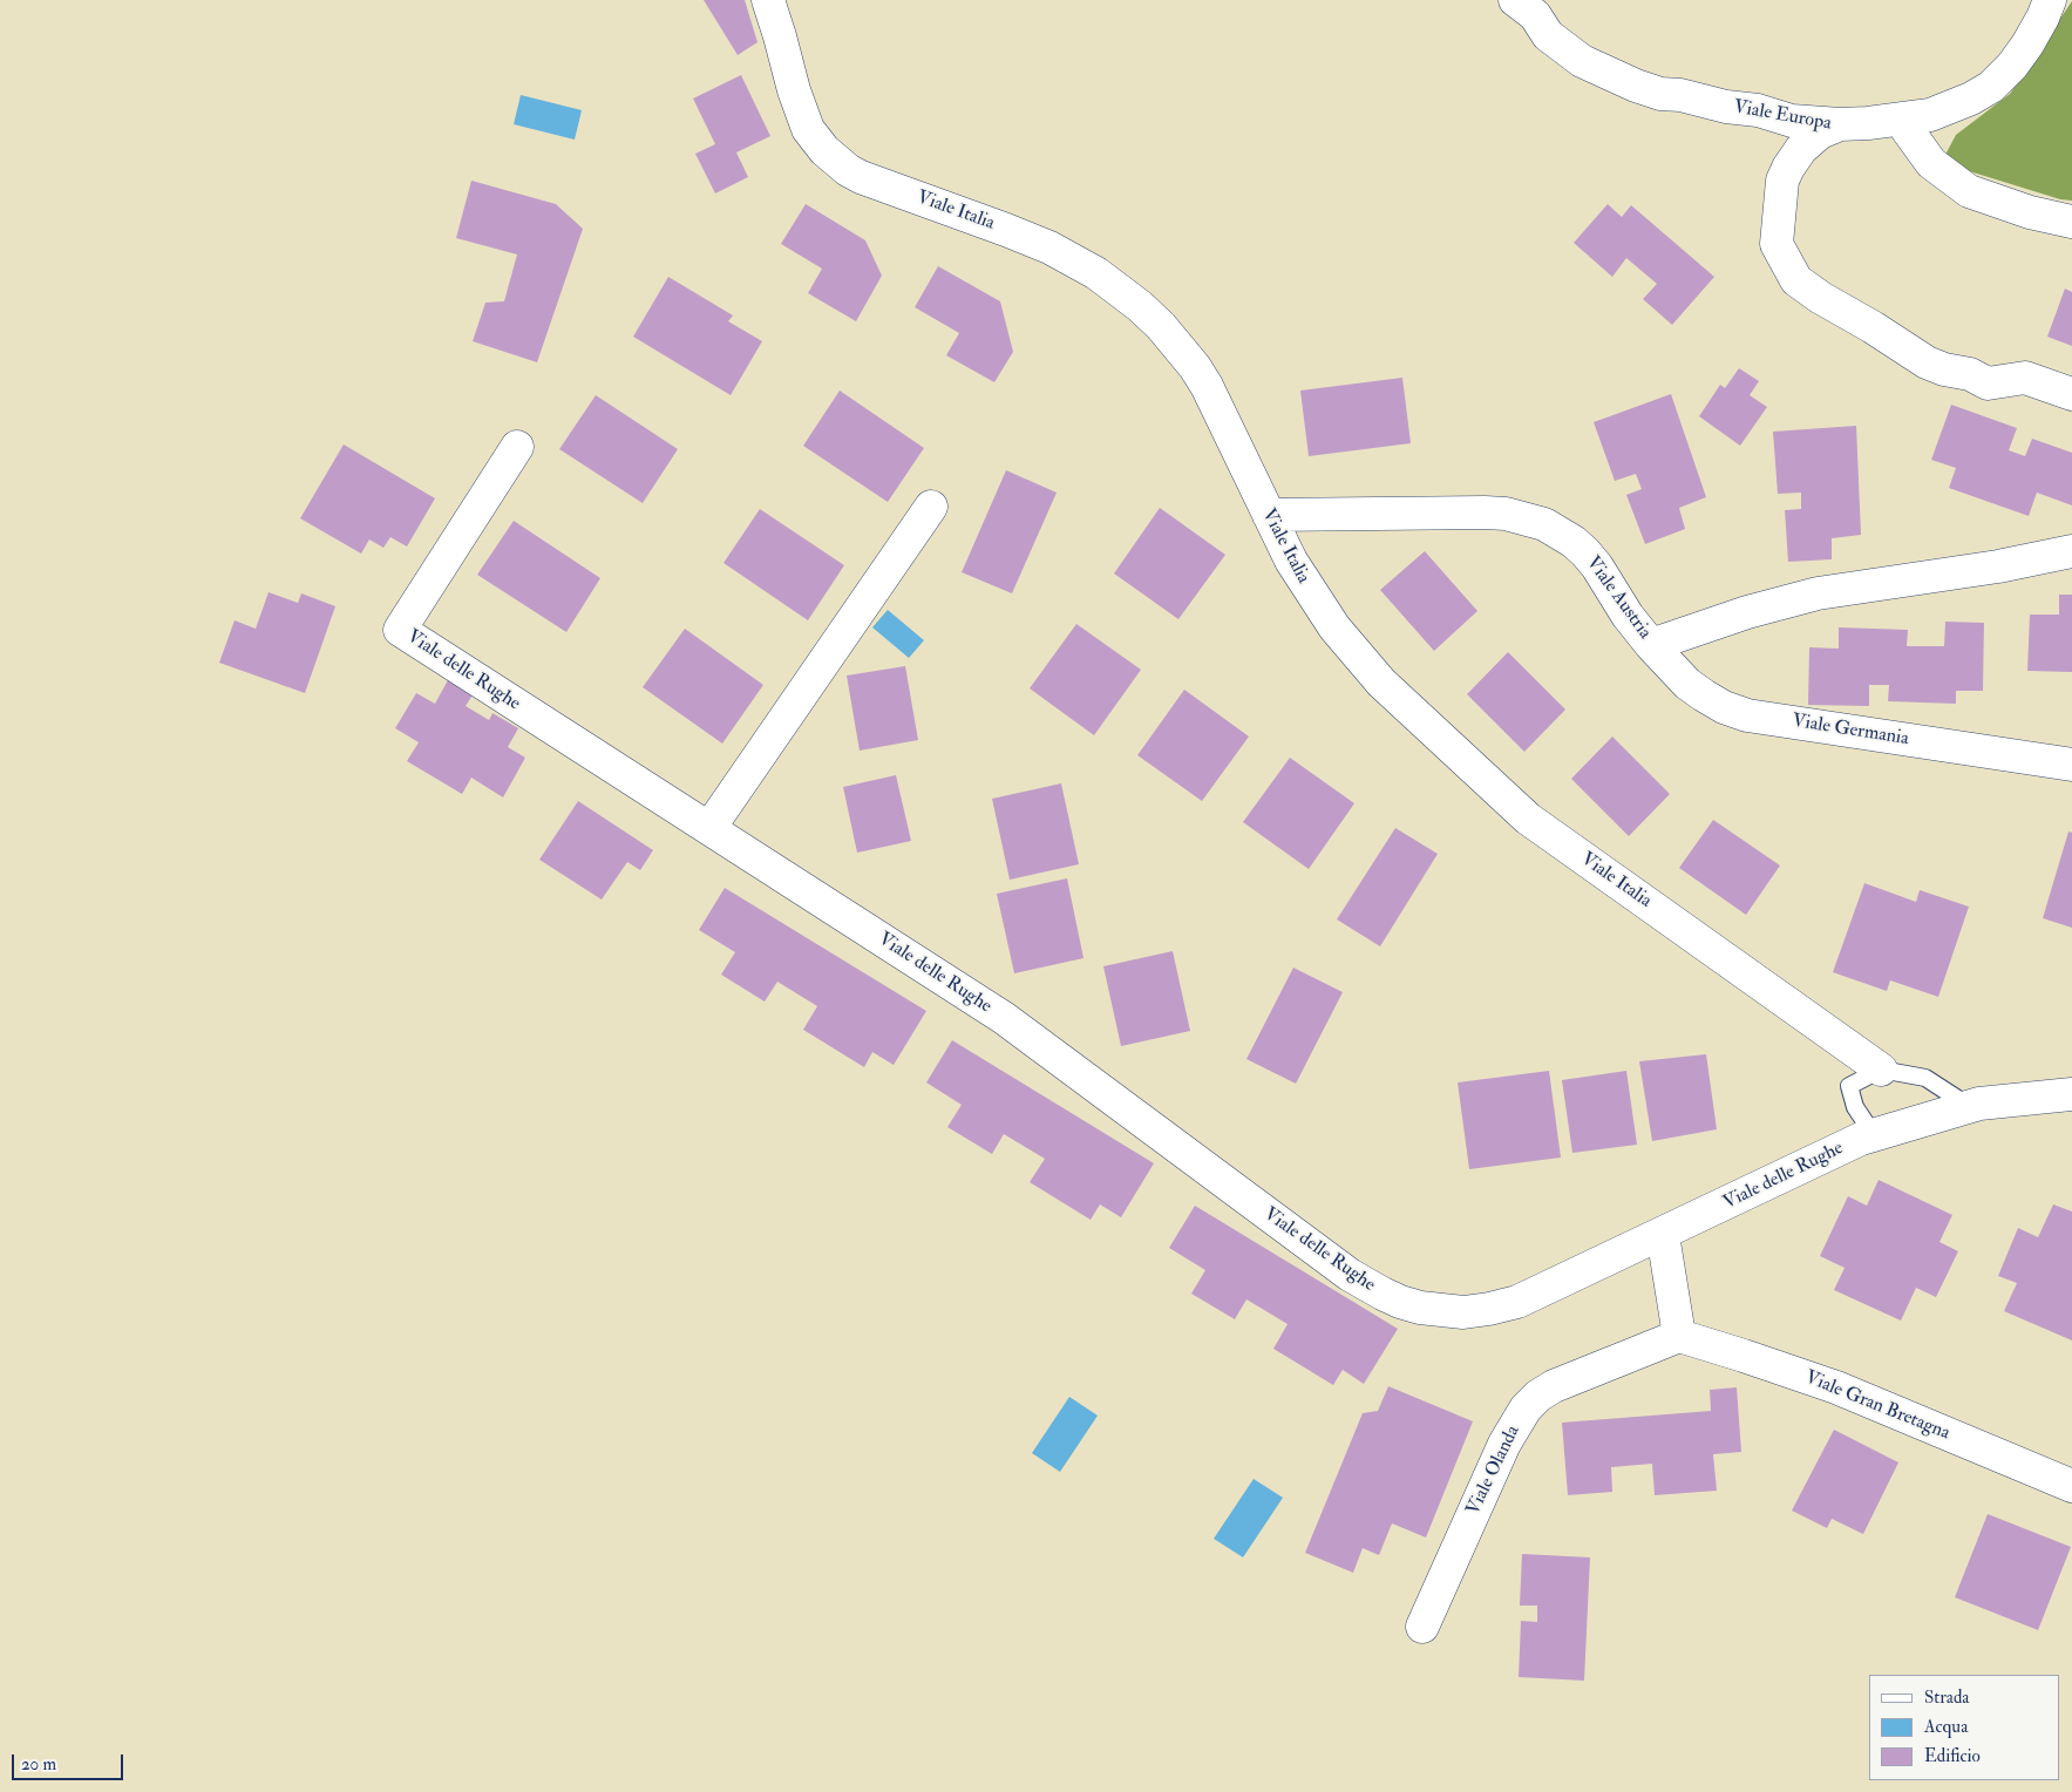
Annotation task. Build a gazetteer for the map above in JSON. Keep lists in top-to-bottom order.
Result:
{
  "streets": {
    "street": [
      "Viale Europa",
      "Viale Italia",
      "Viale Austria",
      "Viale delle Rughe",
      "Viale Germania",
      "Viale Gran Bretagna",
      "Viale Olanda"
    ]
  },
  "crossings": [
    ["Viale Italia", "Viale Austria"],
    ["Viale Austria", "Viale Germania"],
    ["Viale Gran Bretagna", "Viale Olanda"]
  ],
  "legend": ["Strada", "Acqua", "Edificio"],
  "scale_bar": "20 m"
}
